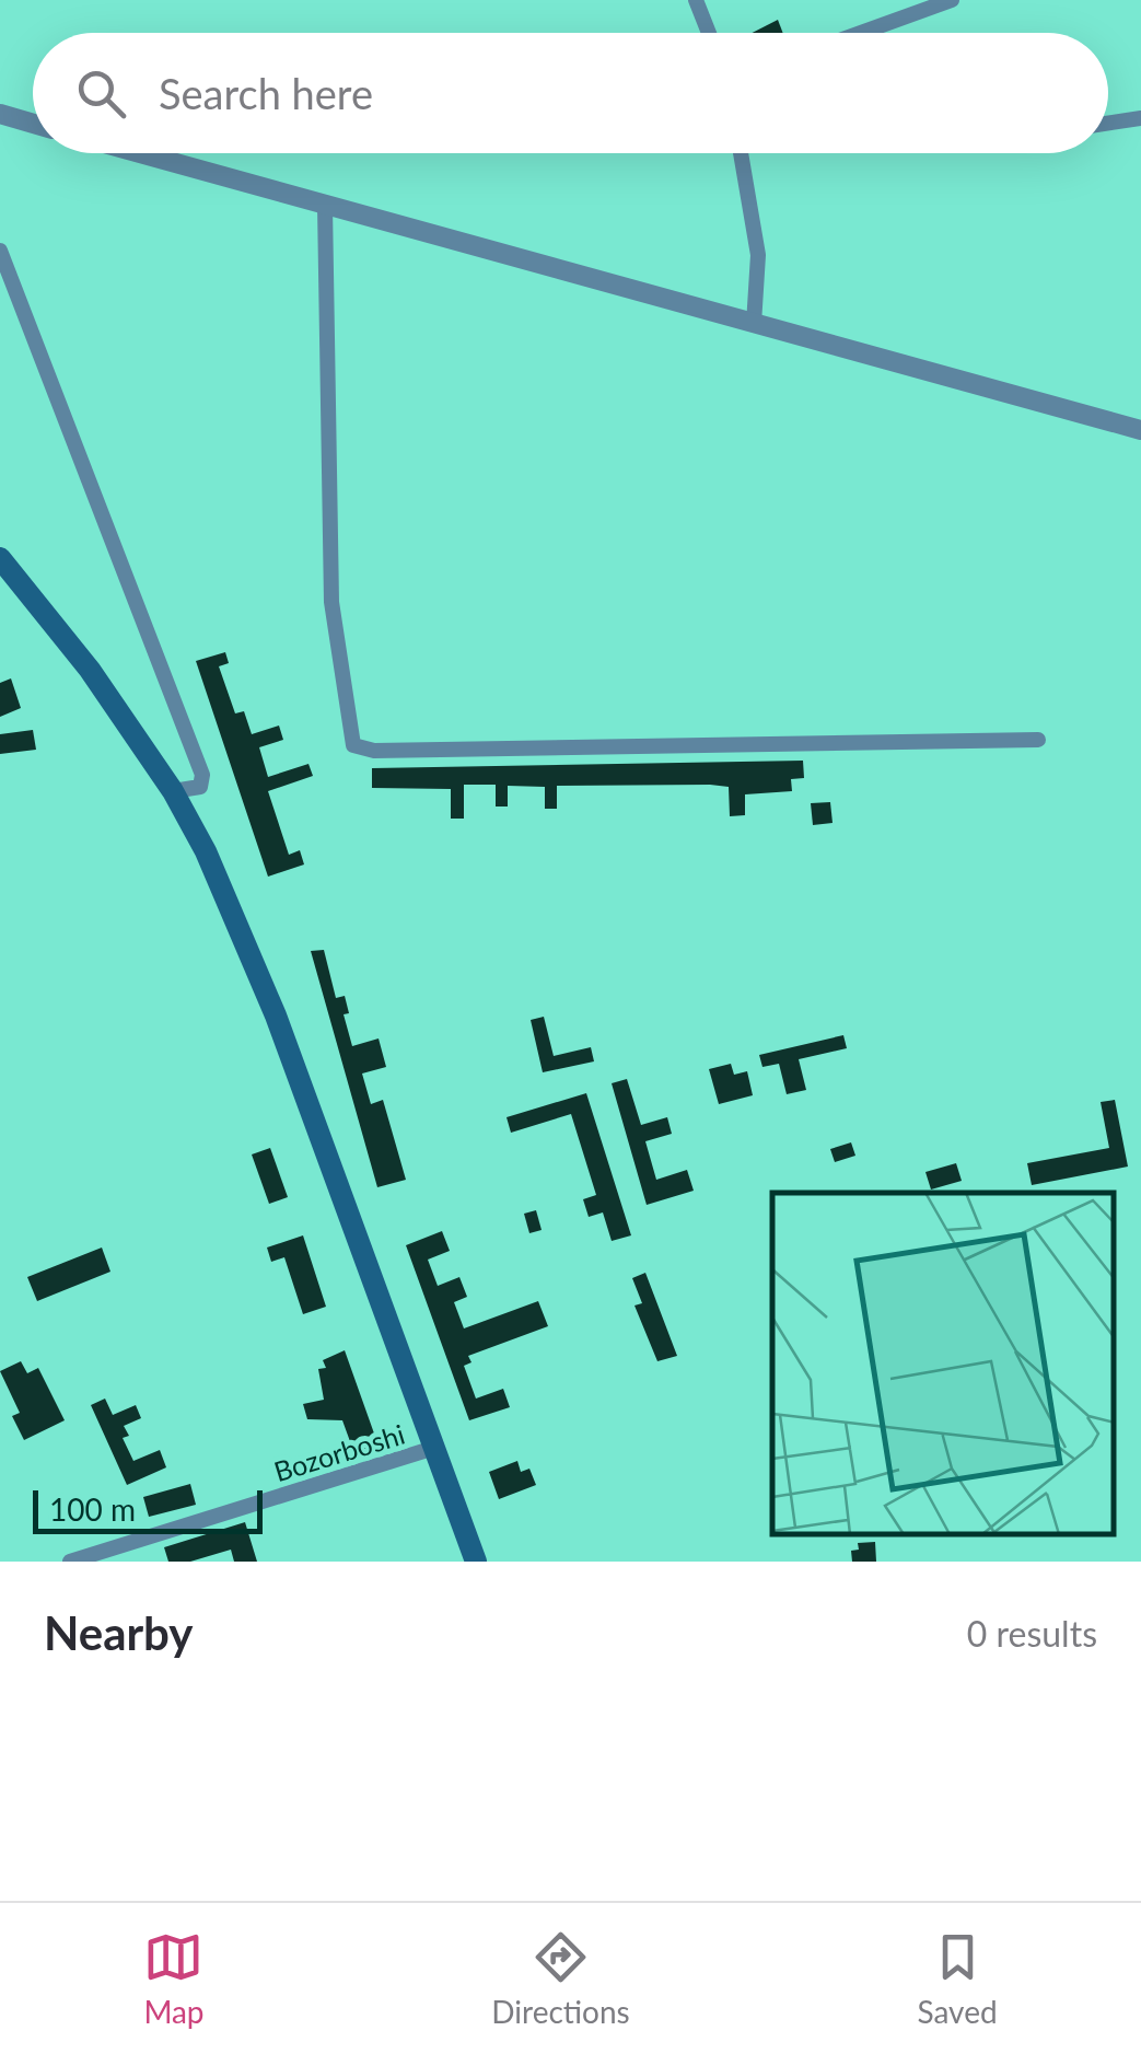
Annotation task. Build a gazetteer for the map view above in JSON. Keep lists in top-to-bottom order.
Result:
{
  "streets": {
    "street": ["Bozorboshi"]
  },
  "scale_bar": "100 m",
  "page": {
    "search": "Search here",
    "scale": "100 m",
    "heading": ["Nearby", "0 results"],
    "nav": ["Map", "Directions", "Saved"]
  }
}
